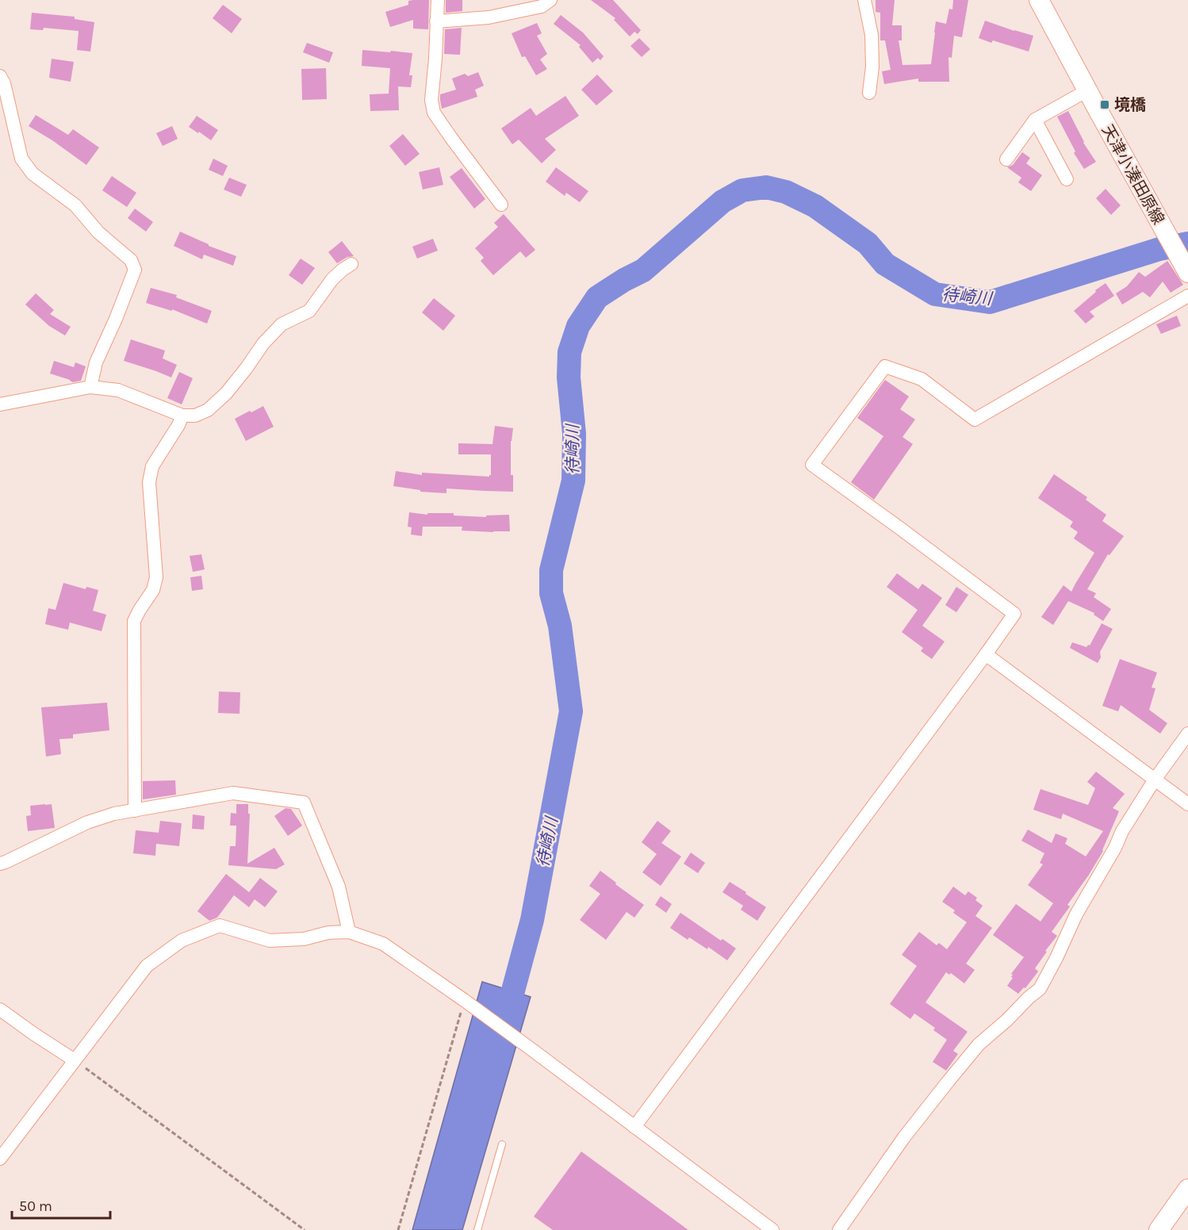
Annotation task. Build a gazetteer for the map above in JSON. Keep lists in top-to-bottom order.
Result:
{
  "streets": {
    "main road": ["天津小湊田原線"]
  },
  "water": ["待崎川"],
  "places": {
    "transit": ["境橋"]
  },
  "scale_bar": "50 m"
}
